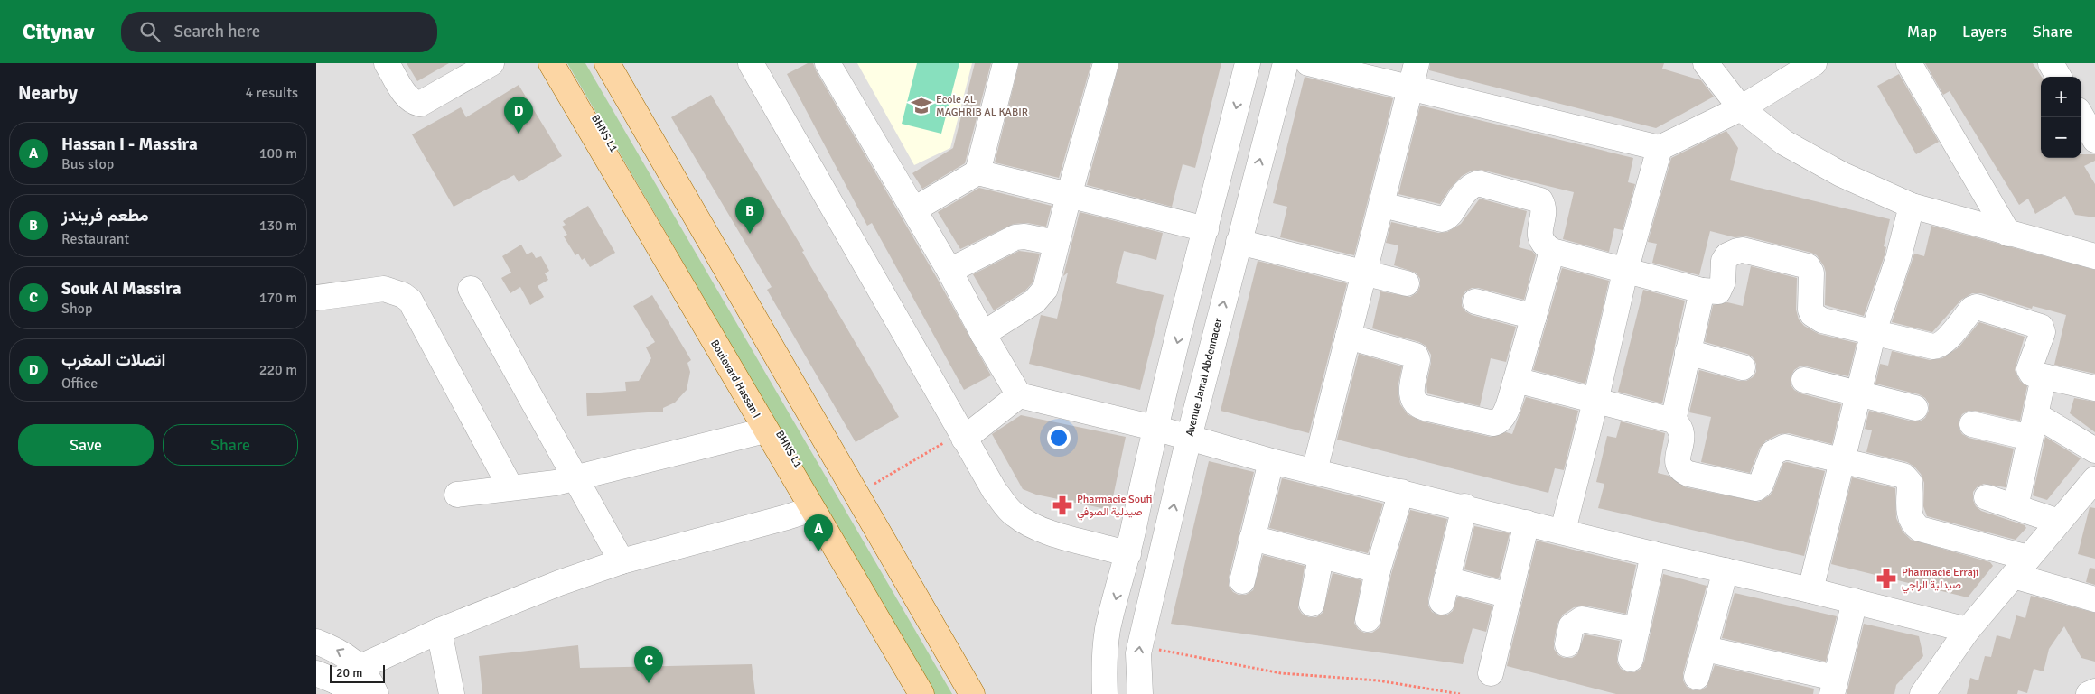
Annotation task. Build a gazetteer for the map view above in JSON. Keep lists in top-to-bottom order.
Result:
{
  "streets": {
    "main road": ["Boulevard Hassan I"],
    "street": ["BHNS L1", "Avenue Jamal Abdennacer"]
  },
  "places": {
    "school or university": ["Ecole AL MAGHRIB AL KABIR"],
    "pharmacy": ["Pharmacie Soufi صيدلية الصوفي", "Pharmacie Erraji صيدلية الراجي"]
  },
  "scale_bar": "20 m",
  "page": {
    "header": "Citynav",
    "search": "Search here",
    "nav": ["Map", "Layers", "Share"],
    "heading": ["Nearby", "4 results"],
    "map_buttons": ["+", "−"],
    "pins": [
      "D",
      "B",
      "A",
      "C"
    ],
    "list": [
      {
        "mark": "A",
        "name": "Hassan I - Massira",
        "note": "Bus stop",
        "value": "100 m"
      },
      {
        "mark": "B",
        "name": "مطعم فريندز",
        "note": "Restaurant",
        "value": "130 m"
      },
      {
        "mark": "C",
        "name": "Souk Al Massira",
        "note": "Shop",
        "value": "170 m"
      },
      {
        "mark": "D",
        "name": "اتصلات المغرب",
        "note": "Office",
        "value": "220 m"
      }
    ],
    "buttons": ["Save", "Share"],
    "scale": "20 m"
  }
}
